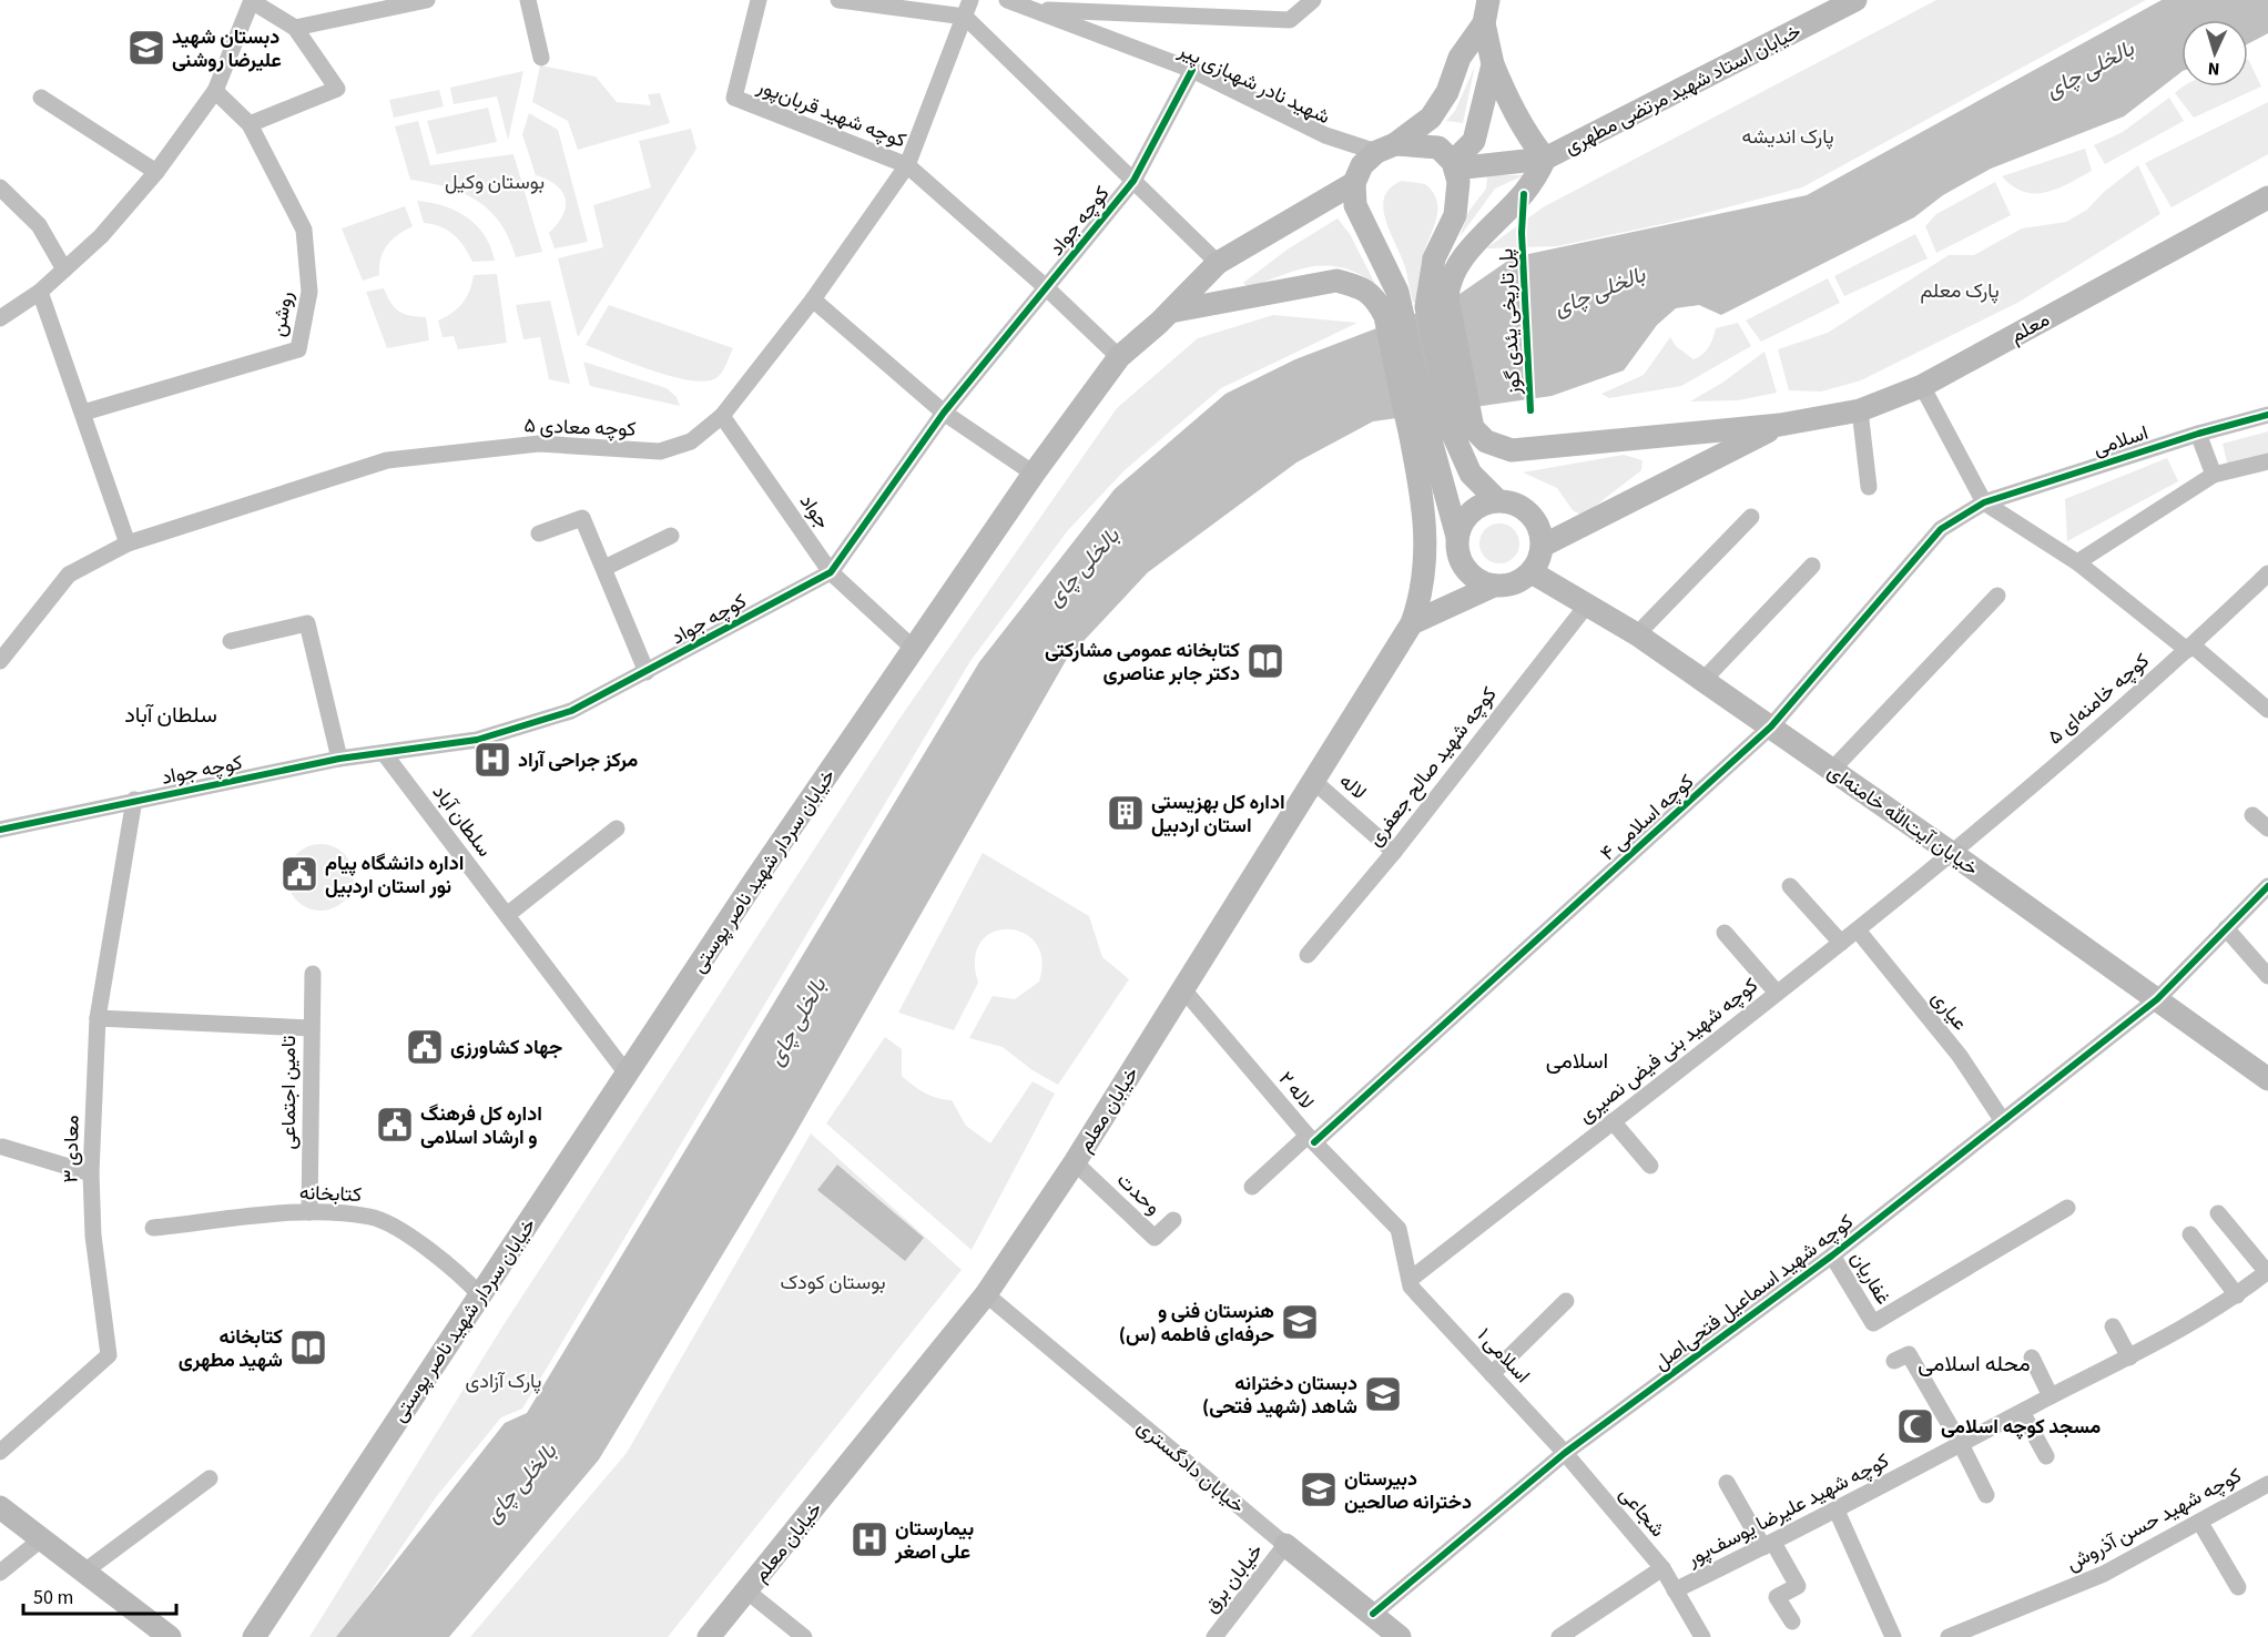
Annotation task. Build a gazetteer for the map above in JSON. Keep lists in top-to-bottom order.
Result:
{
  "streets": {
    "main road": [
      "خیابان استاد شهید مرتضی مطهری",
      "معلم",
      "خیابان آیت‌الله خامنه‌ای",
      "خیابان سردار شهید ناصر پوستی",
      "خیابان معلم",
      "خیابان دادگستری"
    ],
    "street": [
      "شهید نادر شهبازی پیر",
      "کوچه شهید قربان‌پور",
      "کوچه جواد",
      "روشن",
      "کوچه معادی ۵",
      "اسلامی",
      "جواد",
      "کوچه خامنه‌ای ۵",
      "کوچه شهید صالح جعفری",
      "لاله",
      "کوچه اسلامی ۴",
      "سلطان آباد",
      "عیاری",
      "کوچه شهید بنی فیض نصیری",
      "لاله ۲",
      "تامین اجتماعی",
      "معادی ۳",
      "کتابخانه",
      "وحدت",
      "غفاریان",
      "کوچه شهید اسماعیل فتحی‌اصل",
      "اسلامی ۱",
      "کوچه شهید علیرضا یوسف‌پور",
      "شجاعی",
      "کوچه شهید حسن آذروش",
      "خیابان برق"
    ],
    "cycle path": ["پل تاریخی یئدی گوز"]
  },
  "crossings": [
    ["شهید نادر شهبازی پیر", "کوچه جواد"],
    ["کوچه شهید قربان‌پور", "کوچه جواد"],
    ["کوچه شهید قربان‌پور", "کوچه معادی ۵"],
    ["کوچه شهید قربان‌پور", "خیابان سردار شهید ناصر پوستی"],
    ["کوچه جواد", "جواد"],
    ["کوچه جواد", "سلطان آباد"],
    ["کوچه جواد", "معادی ۳"],
    ["کوچه معادی ۵", "جواد"],
    ["اسلامی", "کوچه اسلامی ۴"],
    ["جواد", "خیابان سردار شهید ناصر پوستی"],
    ["کوچه خامنه‌ای ۵", "خیابان آیت‌الله خامنه‌ای"],
    ["کوچه خامنه‌ای ۵", "کوچه شهید بنی فیض نصیری"],
    ["کوچه شهید صالح جعفری", "لاله"],
    ["کوچه شهید صالح جعفری", "خیابان آیت‌الله خامنه‌ای"],
    ["لاله", "خیابان معلم"],
    ["کوچه اسلامی ۴", "خیابان آیت‌الله خامنه‌ای"],
    ["کوچه اسلامی ۴", "لاله ۲"],
    ["خیابان آیت‌الله خامنه‌ای", "کوچه شهید بنی فیض نصیری"],
    ["خیابان آیت‌الله خامنه‌ای", "کوچه شهید اسماعیل فتحی‌اصل"],
    ["سلطان آباد", "خیابان سردار شهید ناصر پوستی"],
    ["خیابان سردار شهید ناصر پوستی", "کتابخانه"],
    ["عیاری", "کوچه شهید بنی فیض نصیری"],
    ["عیاری", "کوچه شهید اسماعیل فتحی‌اصل"],
    ["کوچه شهید بنی فیض نصیری", "لاله ۲"],
    ["کوچه شهید بنی فیض نصیری", "اسلامی ۱"],
    ["لاله ۲", "خیابان معلم"],
    ["لاله ۲", "اسلامی ۱"],
    ["تامین اجتماعی", "کتابخانه"],
    ["خیابان معلم", "وحدت"],
    ["خیابان معلم", "خیابان دادگستری"],
    ["غفاریان", "کوچه شهید اسماعیل فتحی‌اصل"],
    ["کوچه شهید اسماعیل فتحی‌اصل", "اسلامی ۱"],
    ["کوچه شهید اسماعیل فتحی‌اصل", "خیابان دادگستری"],
    ["کوچه شهید اسماعیل فتحی‌اصل", "شجاعی"],
    ["اسلامی ۱", "شجاعی"],
    ["خیابان دادگستری", "خیابان برق"],
    ["کوچه شهید علیرضا یوسف‌پور", "شجاعی"]
  ],
  "districts": ["سلطان آباد", "اسلامی", "محله اسلامی"],
  "water": ["بالخلی چای"],
  "parks": [
    "پارک اندیشه",
    "بوستان وکیل",
    "پارک معلم",
    "بوستان کودک",
    "پارک آزادی"
  ],
  "places": {
    "school or university": [
      "دبستان شهید علیرضا روشنی",
      "هنرستان فنی و حرفه‌ای فاطمه (س)",
      "دبستان دخترانه شاهد (شهید فتحی)",
      "دبیرستان دخترانه صالحین"
    ],
    "library": ["کتابخانه عمومی مشارکتی دکتر جابر عناصری", "کتابخانه شهید مطهری"],
    "hospital": ["مرکز جراحی آراد", "بیمارستان علی اصغر"],
    "building": ["اداره کل بهزیستی استان اردبیل"],
    "public building": ["اداره دانشگاه پیام نور استان اردبیل", "جهاد کشاورزی", "اداره کل فرهنگ و ارشاد اسلامی"],
    "mosque": ["مسجد کوچه اسلامی"]
  },
  "scale_bar": "50 m",
  "north": "bottom"
}
